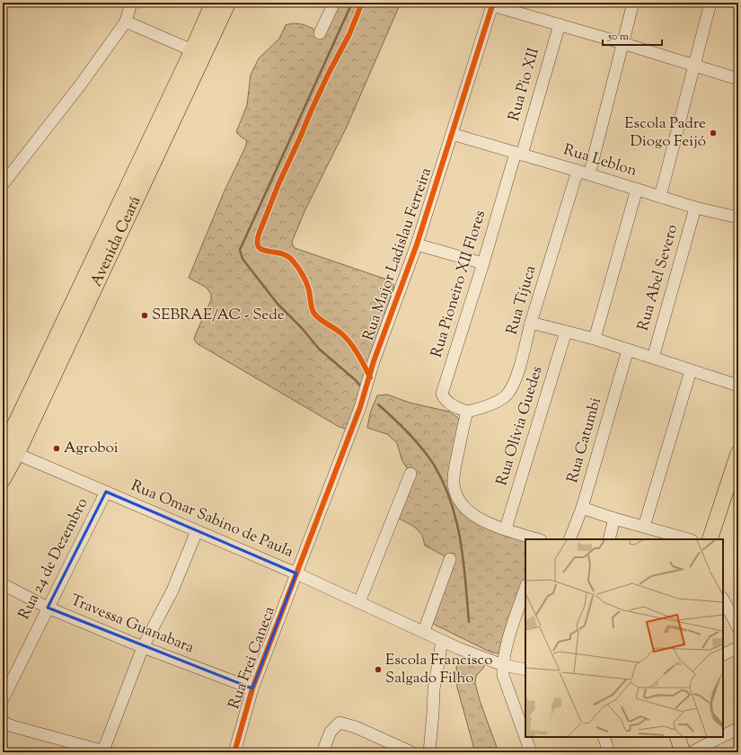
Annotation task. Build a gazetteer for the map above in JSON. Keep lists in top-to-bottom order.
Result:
{
  "streets": {
    "main road": ["Avenida Ceará"],
    "street": [
      "Rua Pio XII",
      "Rua Leblon",
      "Rua Major Ladislau Ferreira",
      "Rua Abel Severo",
      "Rua Pioneiro XII Flores",
      "Rua Tijuca",
      "Rua Olívia Guedes",
      "Rua Catumbi",
      "Rua Omar Sabino de Paula",
      "Rua 24 de Dezembro",
      "Travessa Guanabara",
      "Rua Frei Caneca"
    ]
  },
  "crossings": [
    ["Rua Pio XII", "Rua Leblon"],
    ["Rua Pio XII", "Rua Pioneiro XII Flores"],
    ["Rua Leblon", "Rua Major Ladislau Ferreira"],
    ["Rua Leblon", "Rua Abel Severo"],
    ["Rua Leblon", "Rua Pioneiro XII Flores"],
    ["Rua Leblon", "Rua Tijuca"],
    ["Avenida Ceará", "Rua Omar Sabino de Paula"],
    ["Rua Major Ladislau Ferreira", "Rua Omar Sabino de Paula"],
    ["Rua Major Ladislau Ferreira", "Rua Frei Caneca"],
    ["Rua Pioneiro XII Flores", "Rua Tijuca"],
    ["Rua Omar Sabino de Paula", "Rua 24 de Dezembro"],
    ["Rua Omar Sabino de Paula", "Rua Frei Caneca"],
    ["Rua 24 de Dezembro", "Travessa Guanabara"],
    ["Travessa Guanabara", "Rua Frei Caneca"]
  ],
  "places": [
    "Escola Padre Diogo Feijó",
    "SEBRAE/AC - Sede",
    "Agroboi",
    "Escola Francisco Salgado Filho"
  ],
  "scale_bar": "50 m"
}
